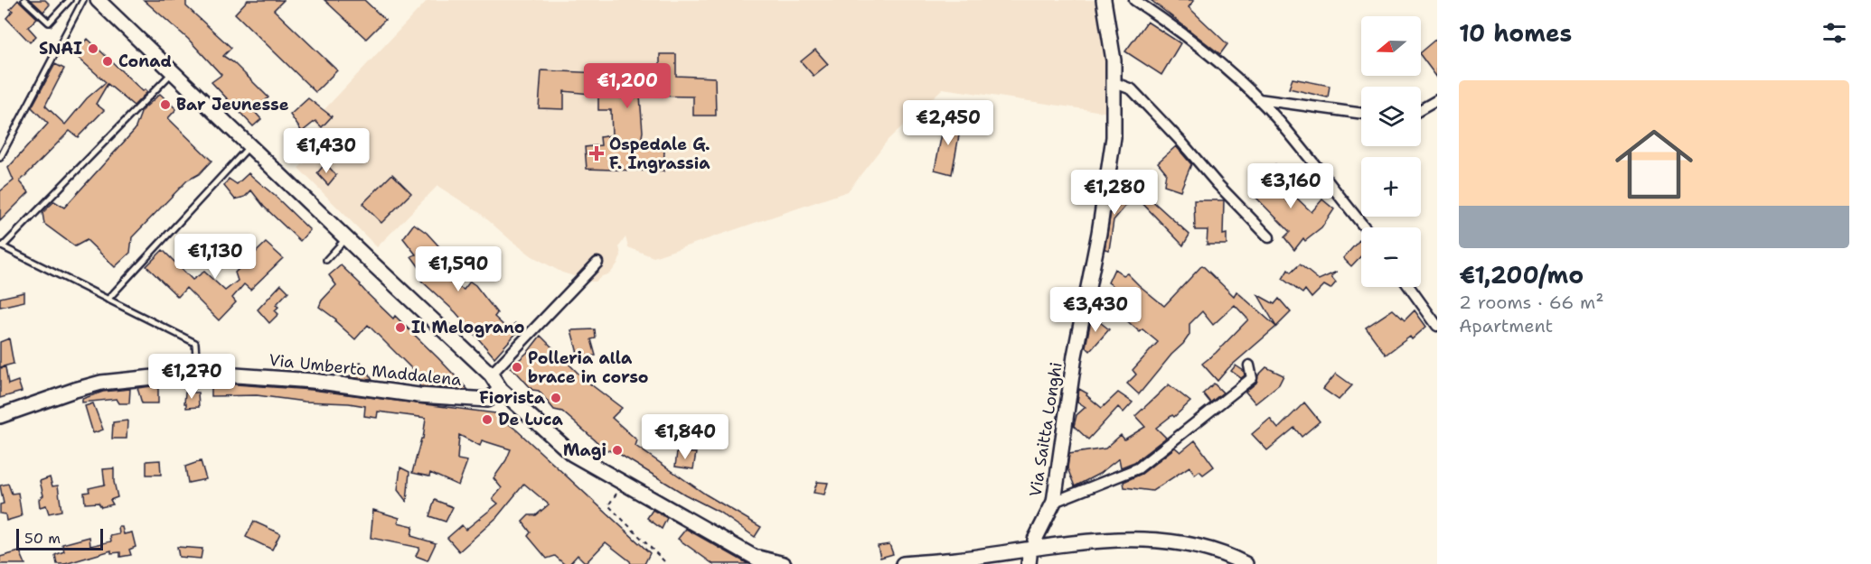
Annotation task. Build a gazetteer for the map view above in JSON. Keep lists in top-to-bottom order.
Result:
{
  "streets": {
    "main road": ["Via Umberto Maddalena", "Via Saitta Longhi"]
  },
  "places": {
    "other": [
      "SNAI",
      "Conad",
      "Bar Jeunesse",
      "Il Melograno",
      "Polleria alla brace in corso",
      "Fiorista",
      "De Luca",
      "Magi"
    ],
    "health": ["Ospedale G. F. Ingrassia"]
  },
  "scale_bar": "50 m",
  "north": "left",
  "page": {
    "heading": "10 homes",
    "map_buttons": ["+", "−"],
    "price": [
      "€1,200",
      "€2,450",
      "€1,430",
      "€3,160",
      "€1,280",
      "€1,130",
      "€1,590",
      "€3,430",
      "€1,270",
      "€1,840"
    ],
    "list": [
      {
        "name": "€1,200/mo",
        "note": "2 rooms · 66 m² · Apartment"
      }
    ],
    "scale": "50 m"
  }
}
